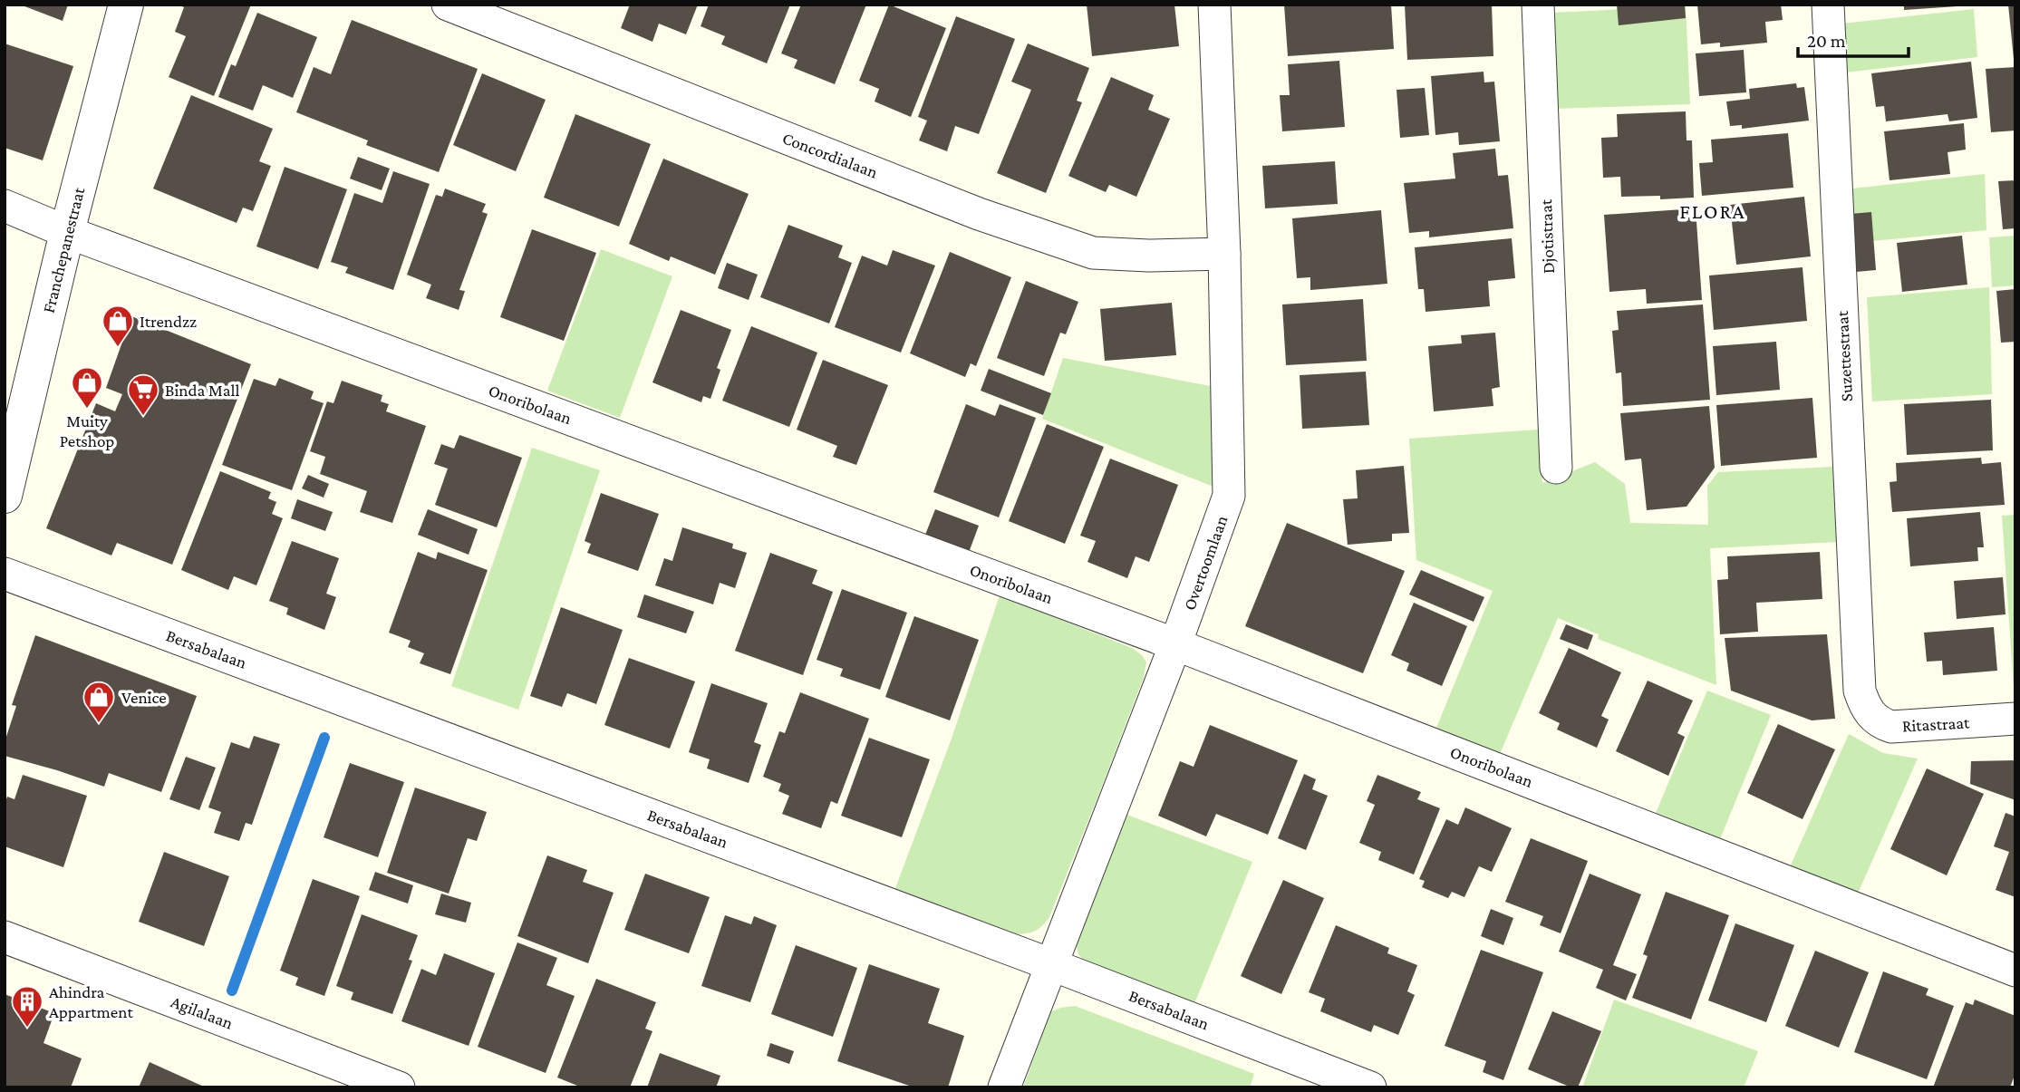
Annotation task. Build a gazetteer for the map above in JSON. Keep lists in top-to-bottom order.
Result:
{
  "streets": {
    "street": [
      "Concordialaan",
      "Djotistraat",
      "Franchepanestraat",
      "Suzettestraat",
      "Onoribolaan",
      "Overtoomlaan",
      "Bersabalaan",
      "Ritastraat",
      "Agilalaan"
    ]
  },
  "crossings": [
    ["Concordialaan", "Overtoomlaan"],
    ["Franchepanestraat", "Onoribolaan"],
    ["Suzettestraat", "Ritastraat"],
    ["Onoribolaan", "Overtoomlaan"],
    ["Overtoomlaan", "Bersabalaan"]
  ],
  "districts": ["FLORA"],
  "places": {
    "shop": ["Itrendzz", "Muity Petshop", "Venice"],
    "supermarket": ["Binda Mall"],
    "building": ["Ahindra Appartment"]
  },
  "scale_bar": "20 m"
}
